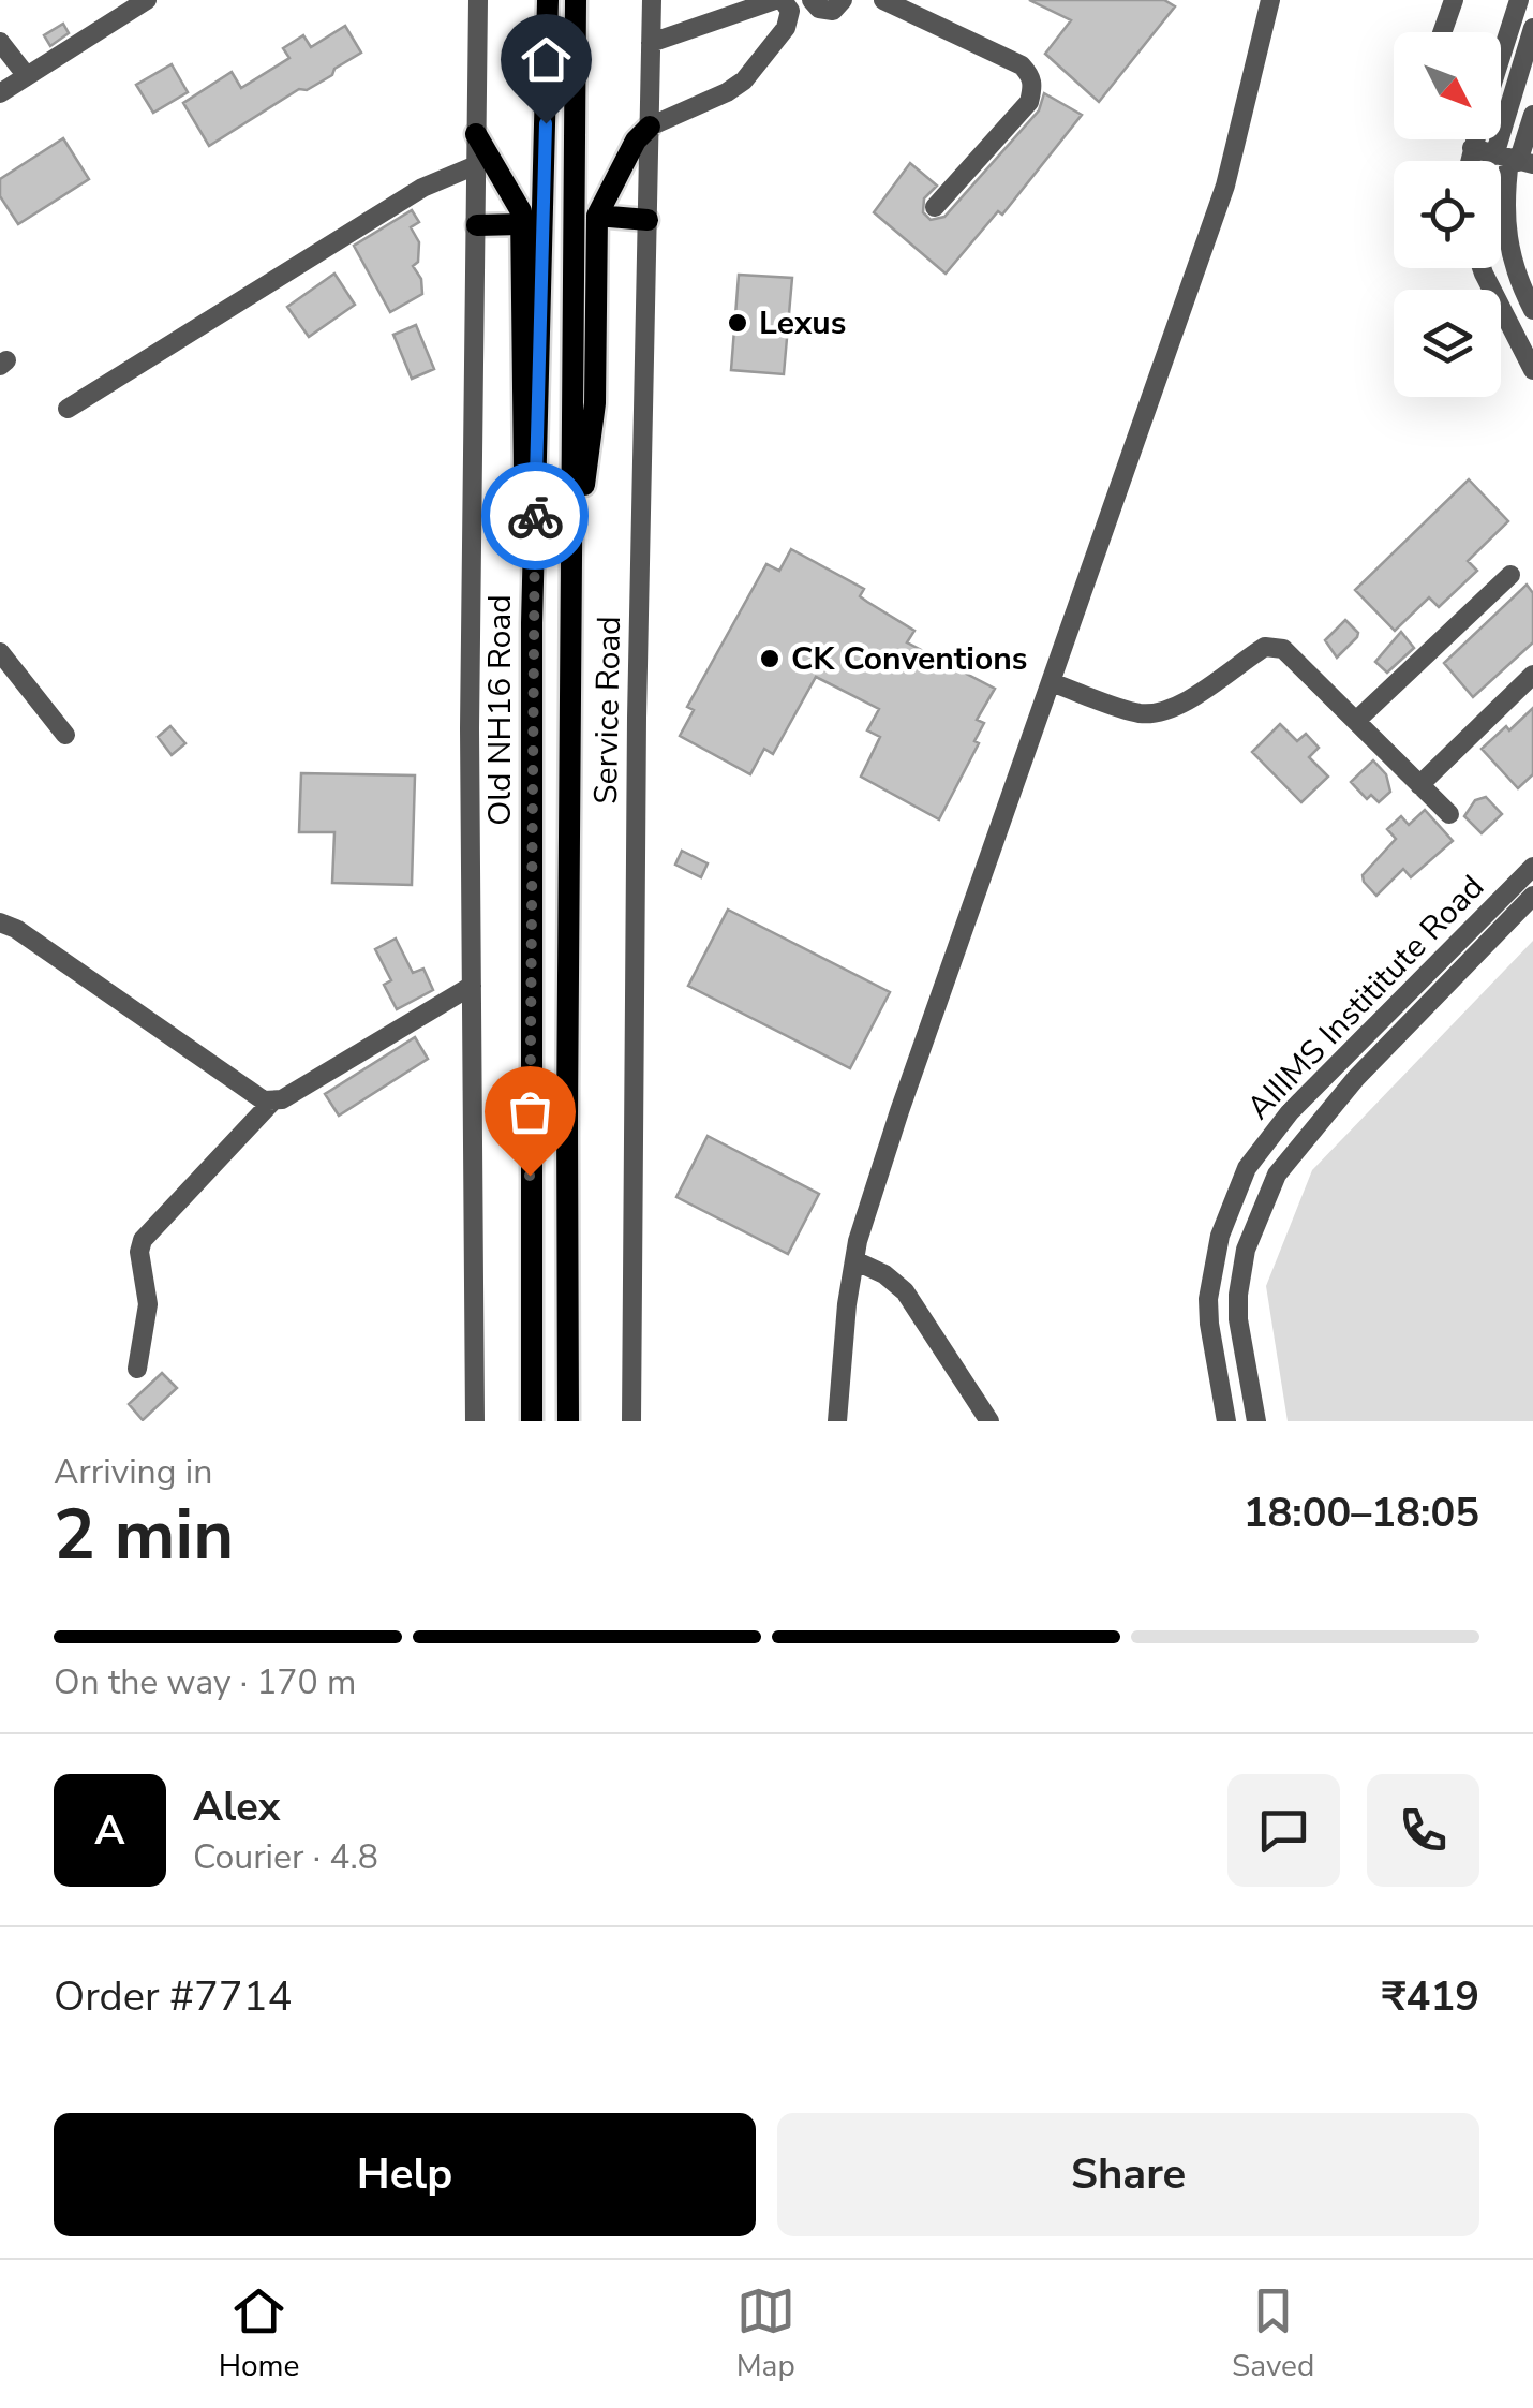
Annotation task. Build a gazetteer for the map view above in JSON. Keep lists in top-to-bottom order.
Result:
{
  "streets": {
    "main road": ["Old NH16 Road"],
    "street": ["Service Road", "AIIIMS Instititute Road"]
  },
  "places": ["Lexus", "CK Conventions"],
  "north": "bottom right",
  "page": {
    "heading": ["2 min", "Arriving in", "18:00–18:05"],
    "panel": [
      "Alex",
      "Courier · 4.8",
      "Order #7714",
      "₹419"
    ],
    "bar": "On the way · 170 m",
    "round": "A",
    "buttons": ["Help", "Share"],
    "tabs": ["Home", "Map", "Saved"]
  }
}
